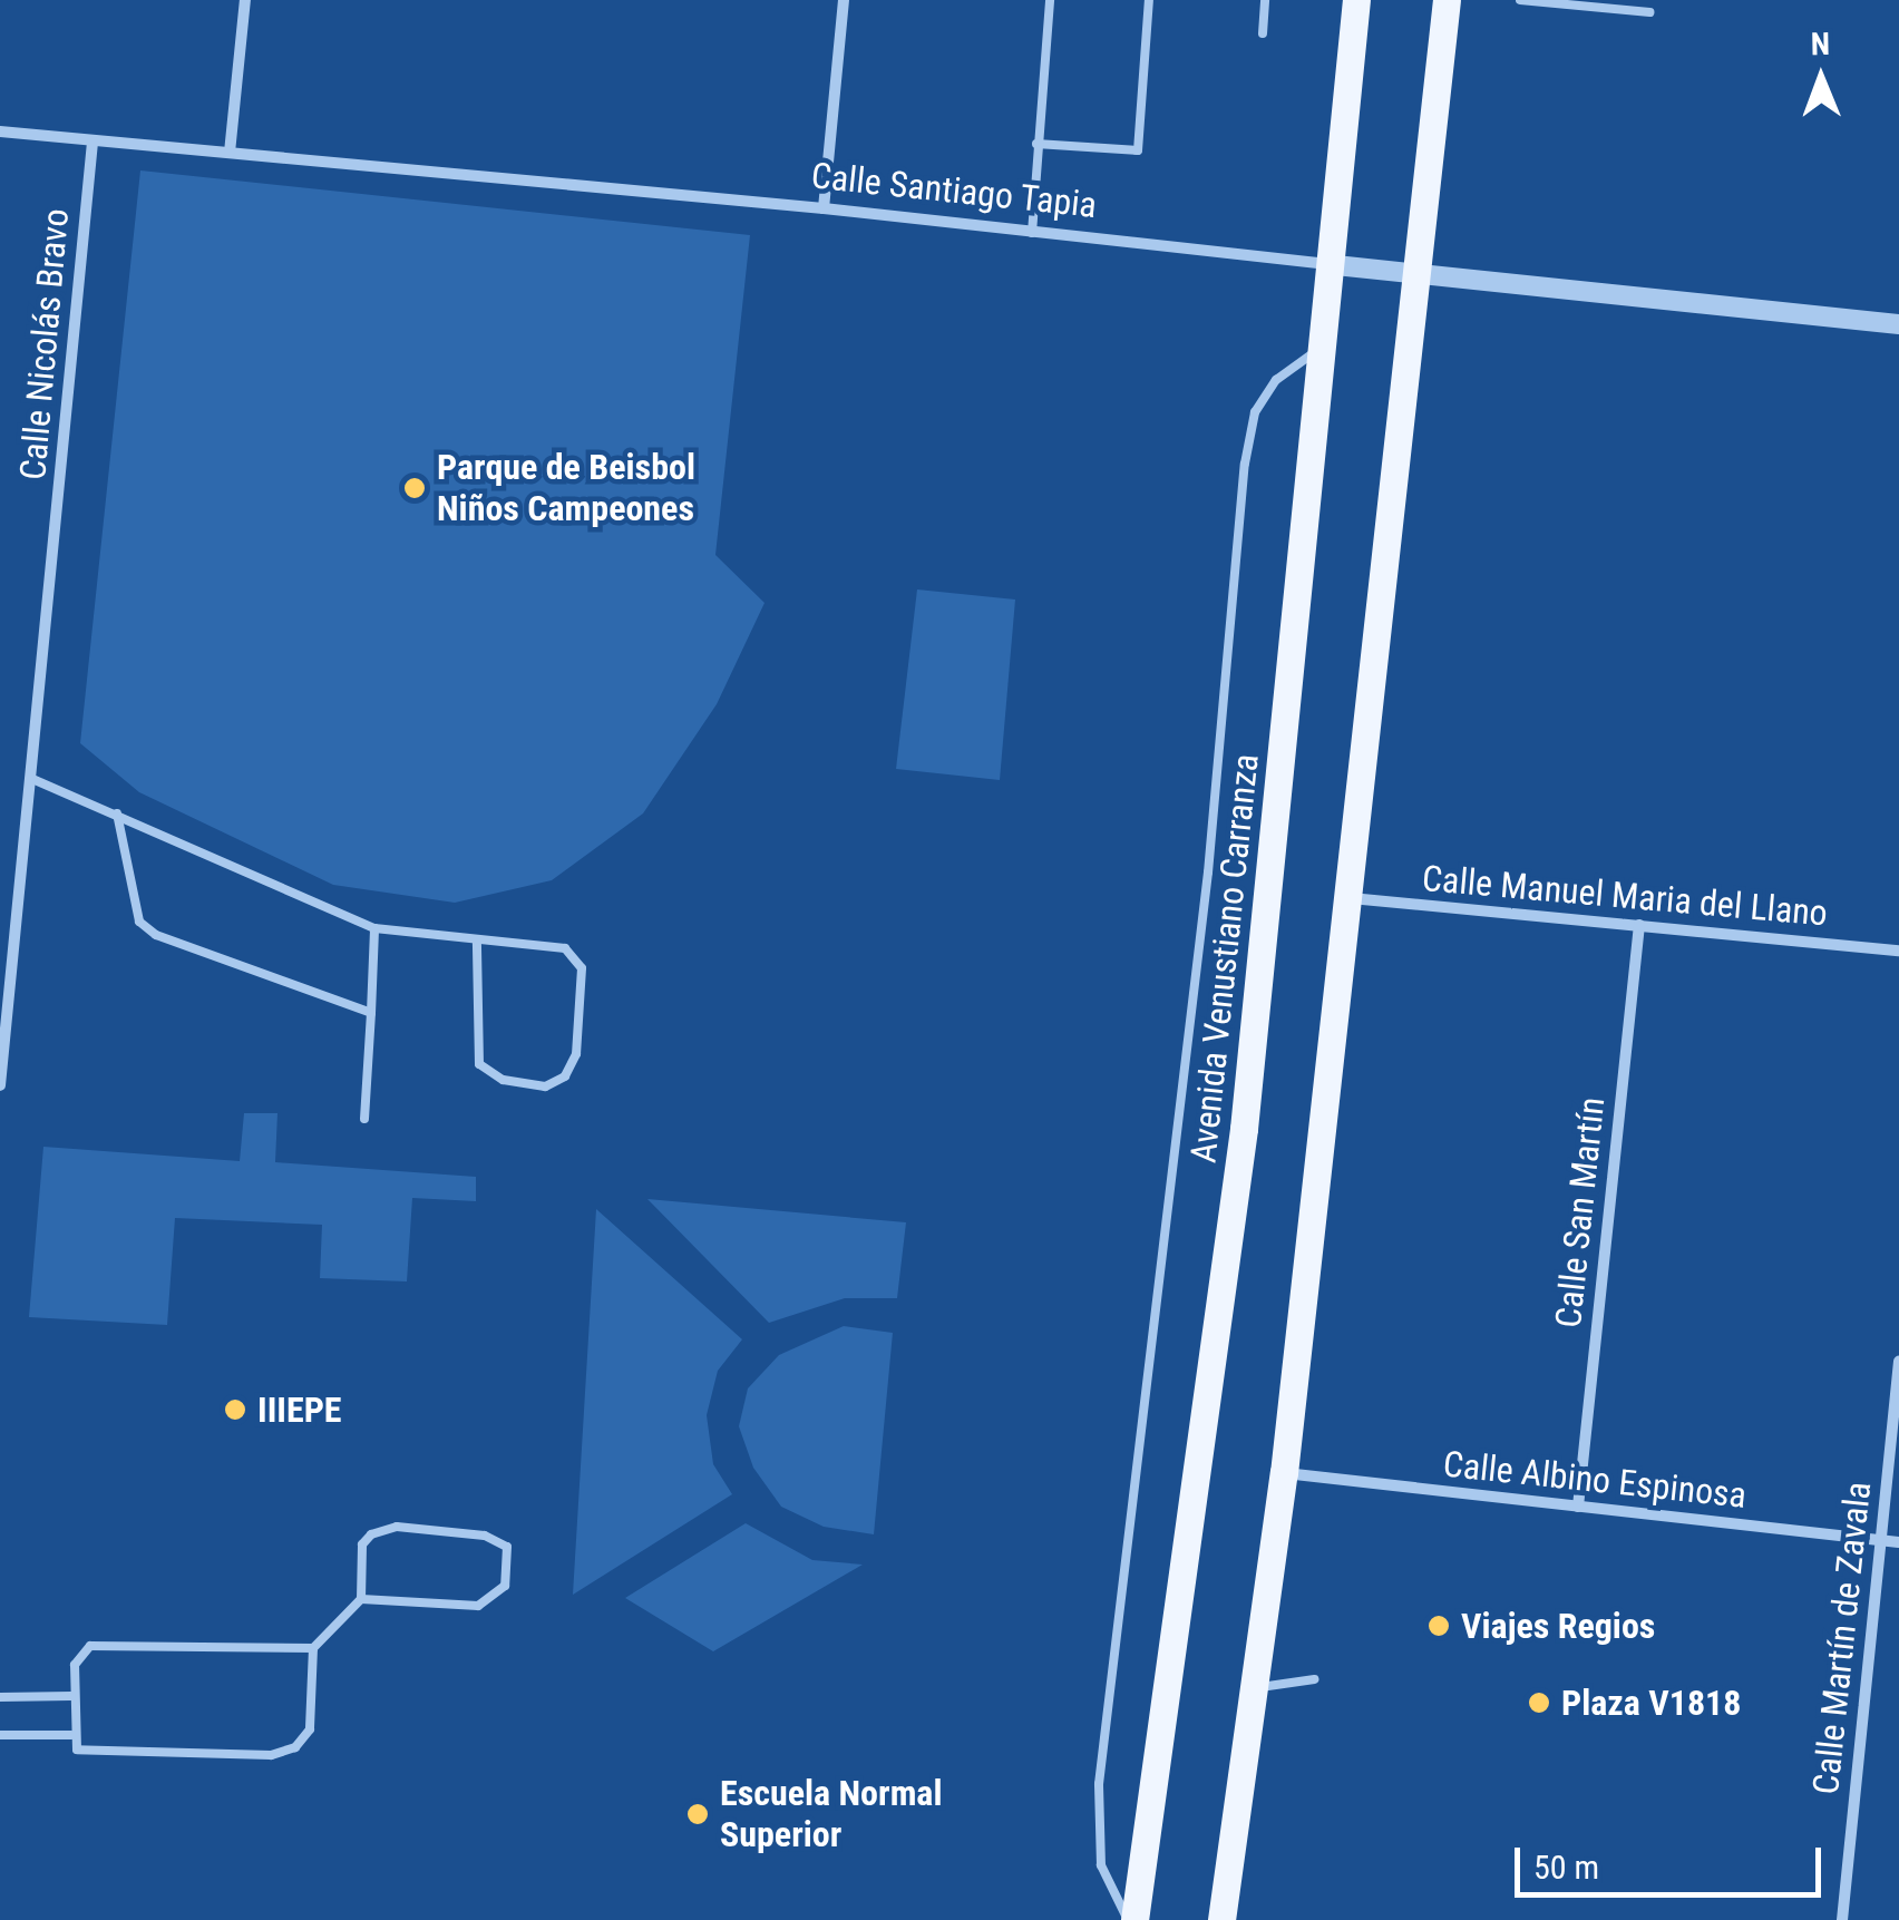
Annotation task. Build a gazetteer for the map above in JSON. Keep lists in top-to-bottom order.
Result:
{
  "streets": {
    "main road": ["Avenida Venustiano Carranza"],
    "street": [
      "Calle Santiago Tapia",
      "Calle Nicolás Bravo",
      "Calle Manuel Maria del Llano",
      "Calle San Martín",
      "Calle Albino Espinosa",
      "Calle Martín de Zavala"
    ]
  },
  "crossings": [
    ["Calle Santiago Tapia", "Calle Nicolás Bravo"],
    ["Calle Santiago Tapia", "Avenida Venustiano Carranza"],
    ["Calle Manuel Maria del Llano", "Calle San Martín"],
    ["Calle San Martín", "Calle Albino Espinosa"],
    ["Calle Albino Espinosa", "Calle Martín de Zavala"]
  ],
  "places": [
    "Parque de Beisbol Niños Campeones",
    "IIIEPE",
    "Viajes Regios",
    "Plaza V1818",
    "Escuela Normal Superior"
  ],
  "scale_bar": "50 m",
  "north": "top"
}
